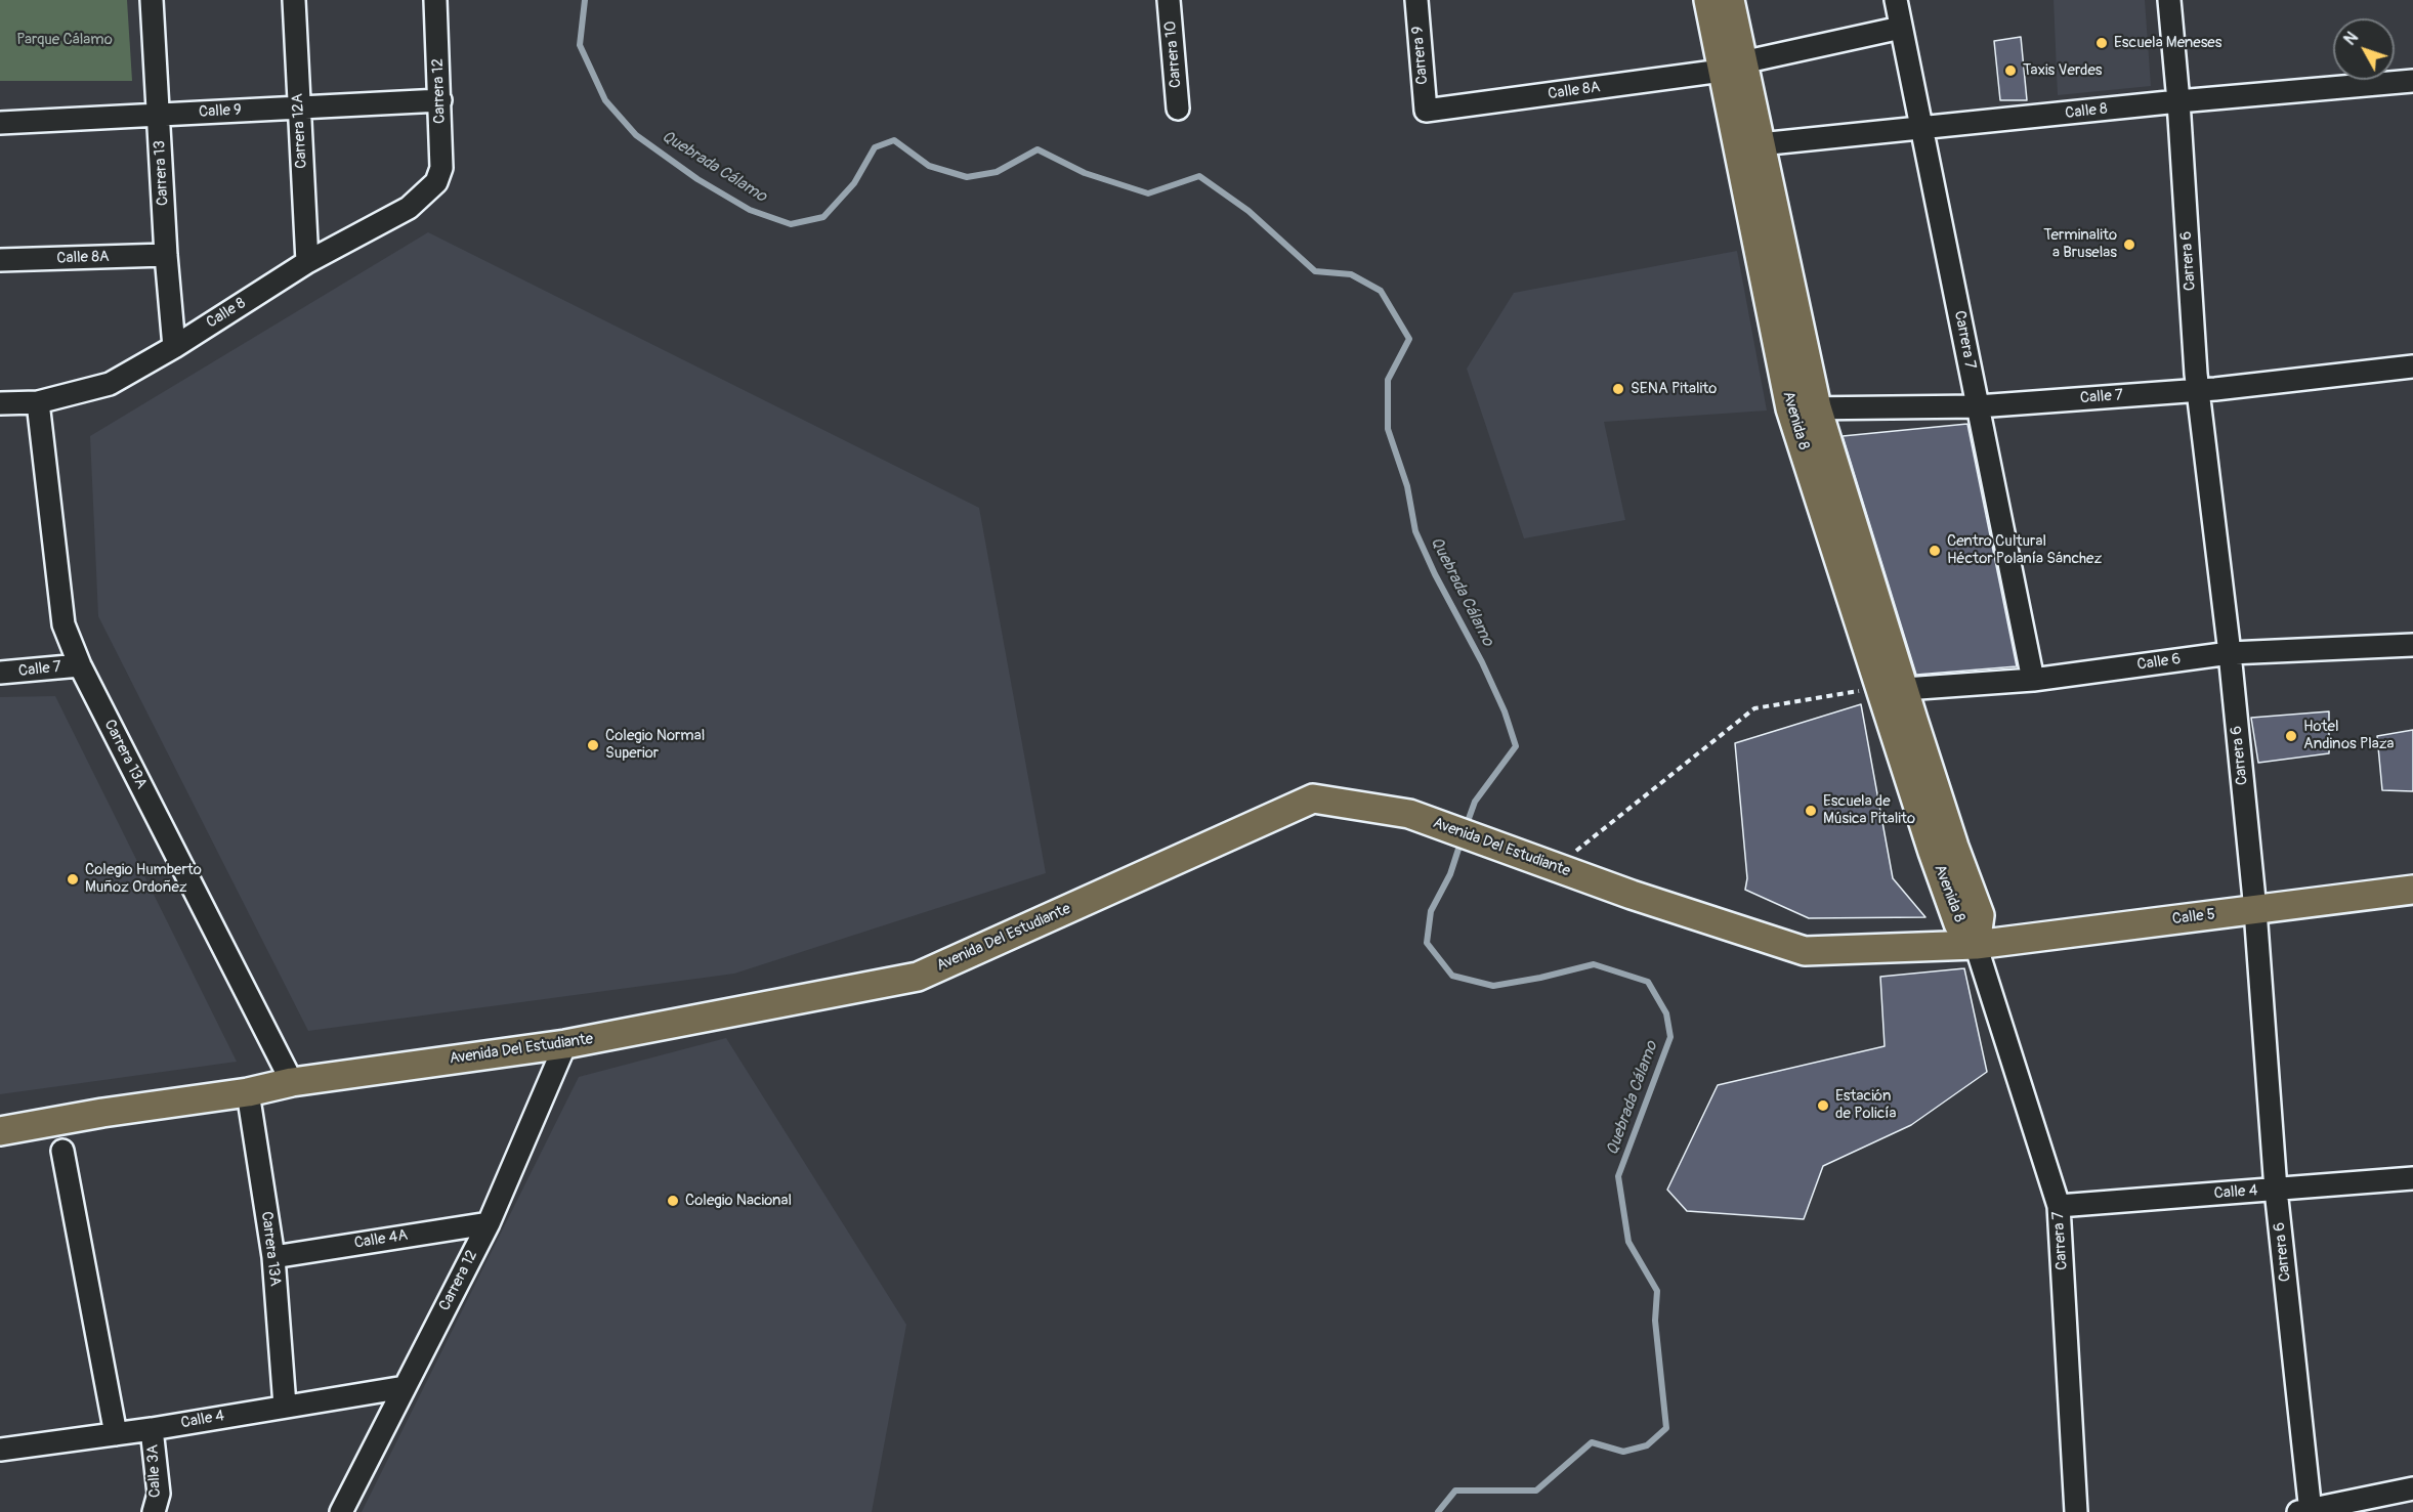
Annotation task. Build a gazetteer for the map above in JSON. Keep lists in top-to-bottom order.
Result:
{
  "streets": {
    "main road": ["Avenida 8", "Avenida Del Estudiante", "Calle 5"],
    "street": [
      "Carrera 10",
      "Carrera 9",
      "Carrera 12",
      "Calle 8A",
      "Calle 9",
      "Calle 8",
      "Carrera 12A",
      "Carrera 13",
      "Carrera 6",
      "Carrera 7",
      "Calle 7",
      "Calle 6",
      "Carrera 13A",
      "Calle 4",
      "Calle 4A",
      "Calle 3A"
    ]
  },
  "crossings": [
    ["Carrera 9", "Calle 8A"],
    ["Carrera 12", "Calle 9"],
    ["Carrera 12", "Calle 8"],
    ["Carrera 12", "Avenida Del Estudiante"],
    ["Carrera 12", "Calle 4"],
    ["Carrera 12", "Calle 4A"],
    ["Calle 8A", "Carrera 13"],
    ["Calle 8A", "Carrera 7"],
    ["Calle 8A", "Avenida 8"],
    ["Calle 9", "Carrera 12A"],
    ["Calle 9", "Carrera 13"],
    ["Calle 8", "Carrera 12A"],
    ["Calle 8", "Carrera 13"],
    ["Calle 8", "Carrera 6"],
    ["Calle 8", "Carrera 7"],
    ["Calle 8", "Avenida 8"],
    ["Calle 8", "Carrera 13A"],
    ["Carrera 6", "Calle 7"],
    ["Carrera 6", "Calle 6"],
    ["Carrera 6", "Calle 5"],
    ["Carrera 6", "Calle 4"],
    ["Carrera 7", "Calle 7"],
    ["Carrera 7", "Avenida 8"],
    ["Carrera 7", "Calle 6"],
    ["Carrera 7", "Avenida Del Estudiante"],
    ["Carrera 7", "Calle 5"],
    ["Carrera 7", "Calle 4"],
    ["Calle 7", "Avenida 8"],
    ["Calle 7", "Carrera 13A"],
    ["Avenida 8", "Calle 6"],
    ["Avenida 8", "Avenida Del Estudiante"],
    ["Avenida 8", "Calle 5"],
    ["Carrera 13A", "Avenida Del Estudiante"],
    ["Carrera 13A", "Calle 4"],
    ["Carrera 13A", "Calle 4A"],
    ["Avenida Del Estudiante", "Calle 5"],
    ["Calle 4", "Calle 3A"]
  ],
  "water": ["Quebrada Cálamo"],
  "parks": ["Parque Cálamo"],
  "places": [
    "Escuela Meneses",
    "Taxis Verdes",
    "Terminalito a Bruselas",
    "SENA Pitalito",
    "Centro Cultural Héctor Polanía Sánchez",
    "Hotel Andinos Plaza",
    "Colegio Normal Superior",
    "Escuela de Música Pitalito",
    "Colegio Humberto Muñoz Ordoñez",
    "Estación de Policía",
    "Colegio Nacional"
  ],
  "north": "top left"
}
